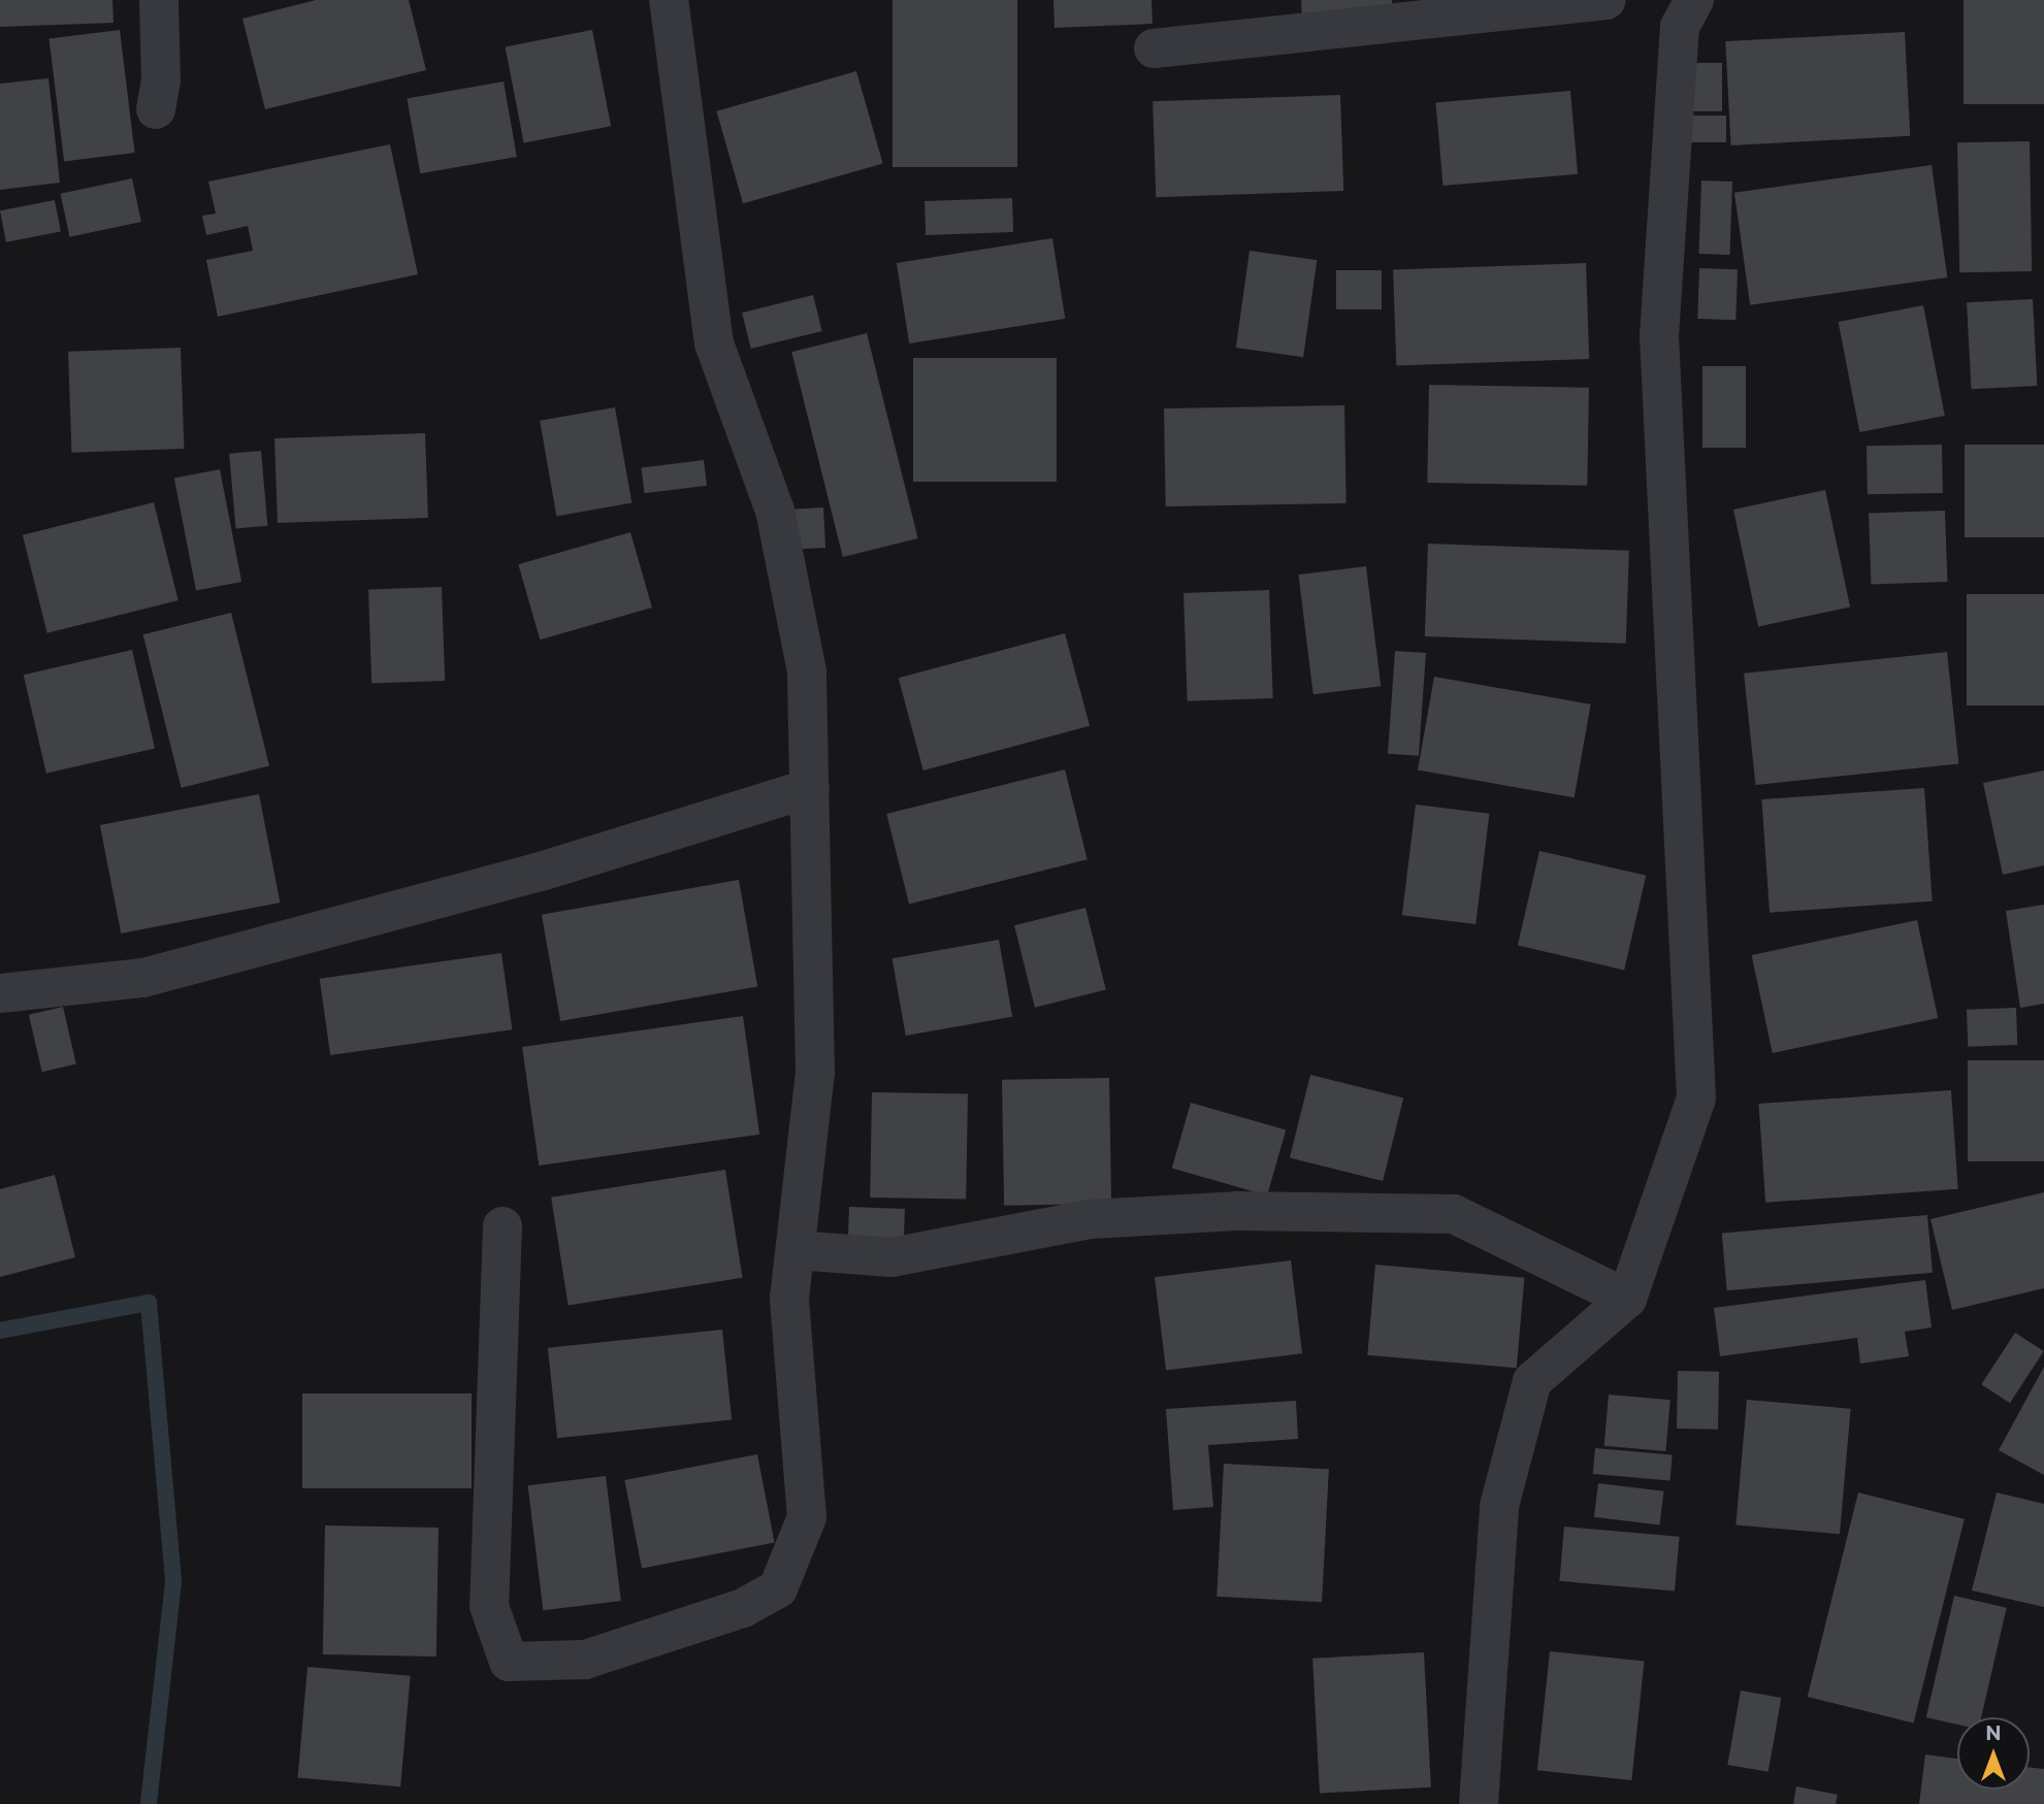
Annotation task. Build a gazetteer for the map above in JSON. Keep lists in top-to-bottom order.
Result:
{
  "north": "top"
}
